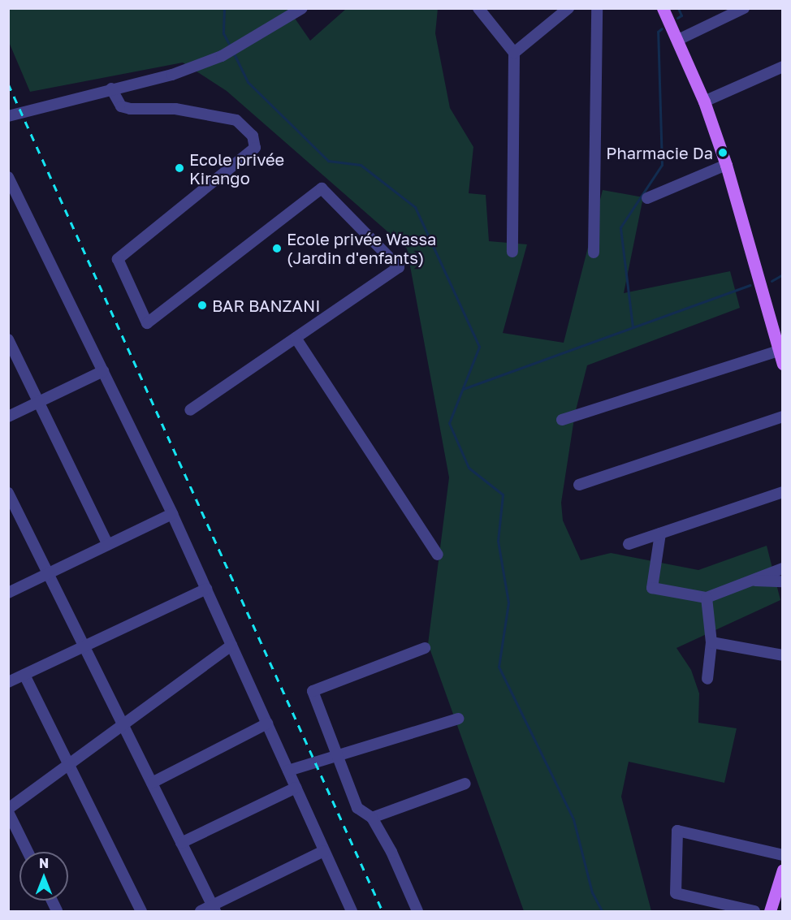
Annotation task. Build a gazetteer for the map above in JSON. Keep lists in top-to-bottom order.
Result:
{
  "places": [
    "Pharmacie Da",
    "Ecole privée Kirango",
    "Ecole privée Wassa (Jardin d'enfants)",
    "BAR BANZANI"
  ],
  "north": "top"
}
